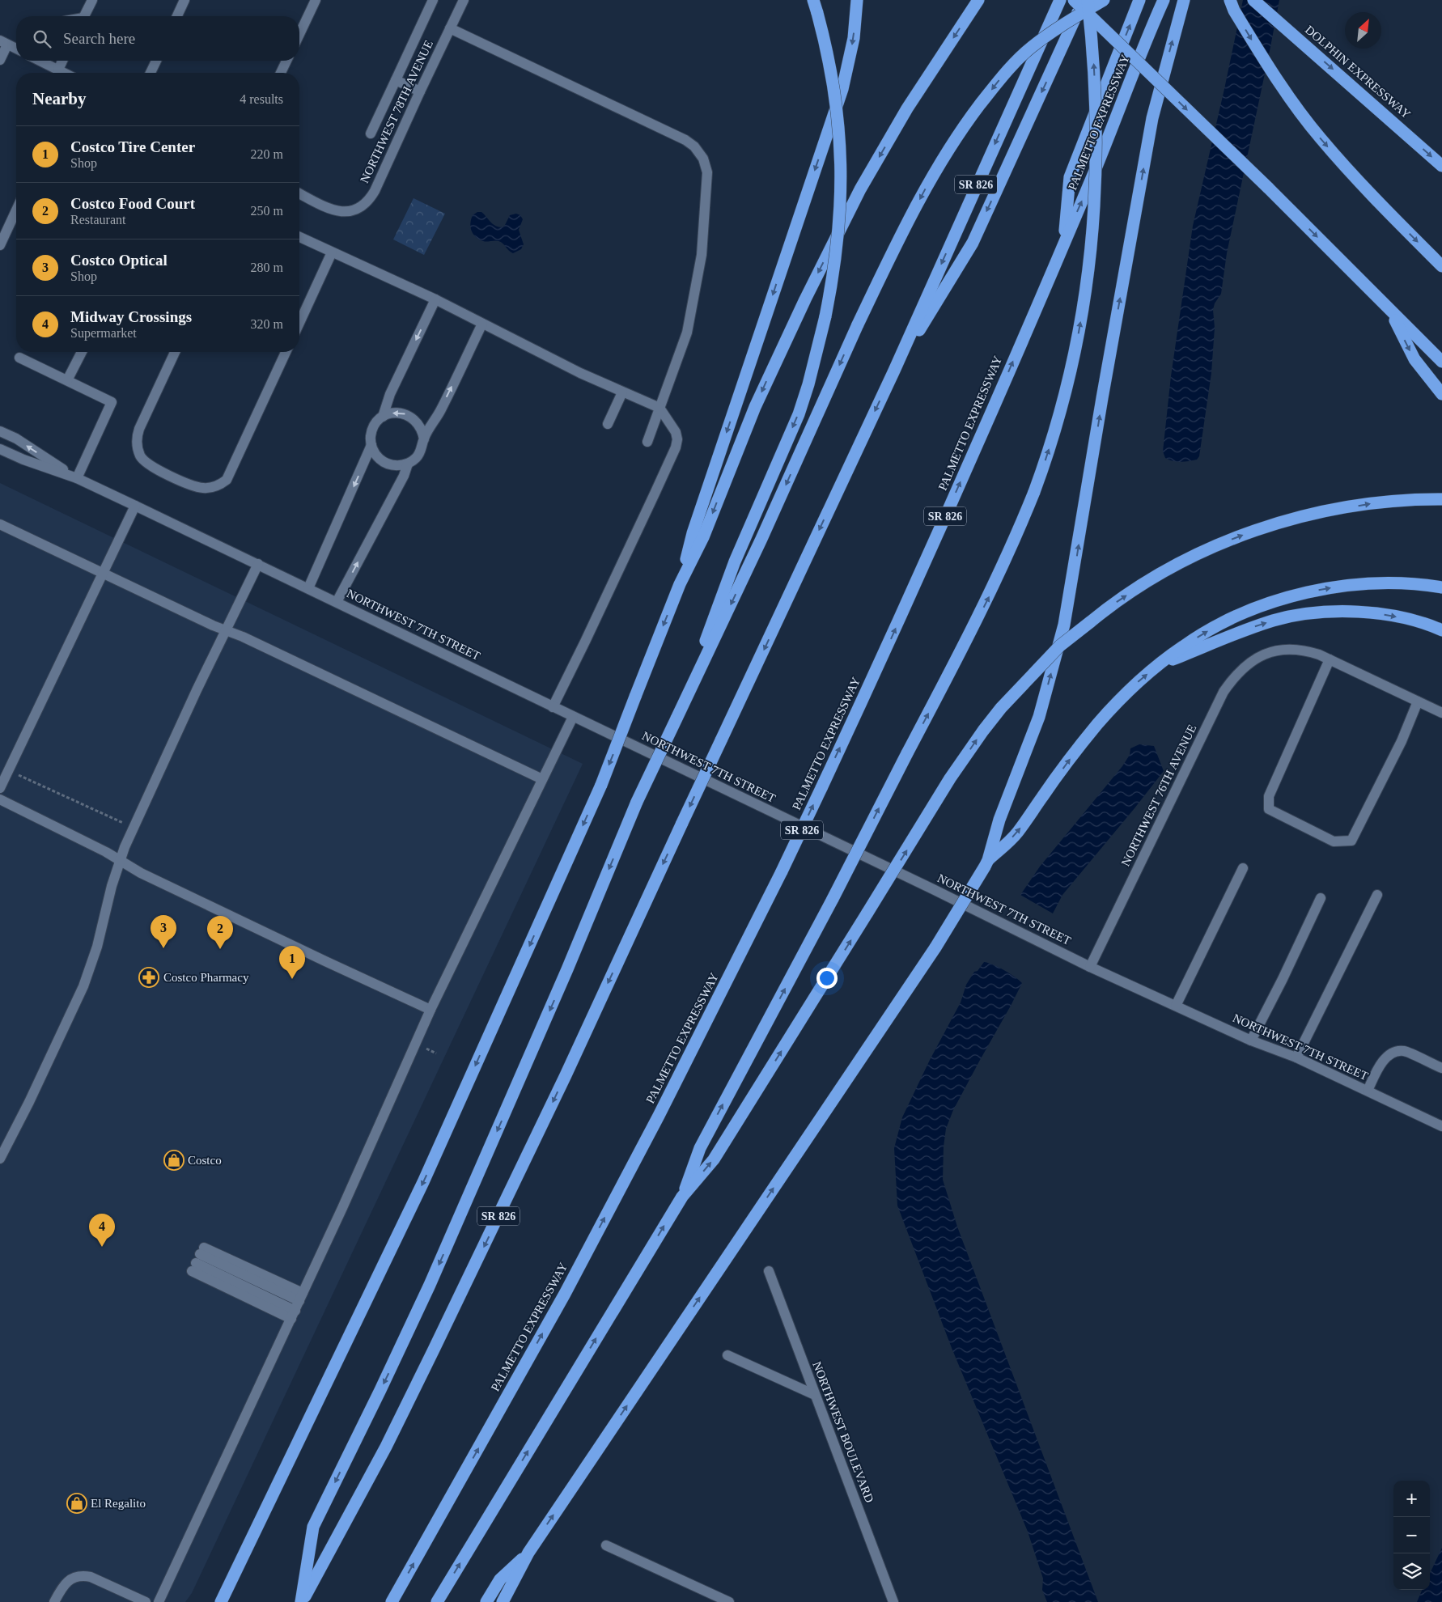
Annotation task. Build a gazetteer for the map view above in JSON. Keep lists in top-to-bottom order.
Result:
{
  "streets": {
    "highway": ["DOLPHIN EXPRESSWAY", "PALMETTO EXPRESSWAY", "SR 826"],
    "street": [
      "NORTHWEST 78TH AVENUE",
      "NORTHWEST 7TH STREET",
      "NORTHWEST 76TH AVENUE",
      "NORTHWEST BOULEVARD"
    ]
  },
  "crossings": [
    ["NORTHWEST 7TH STREET", "NORTHWEST 76TH AVENUE"]
  ],
  "places": {
    "pharmacy": ["Costco Pharmacy"],
    "shop": ["Costco", "El Regalito"]
  },
  "north": "top right",
  "page": {
    "search": "Search here",
    "heading": ["Nearby", "4 results"],
    "list": [
      {
        "mark": "1",
        "name": "Costco Tire Center",
        "note": "Shop",
        "value": "220 m"
      },
      {
        "mark": "2",
        "name": "Costco Food Court",
        "note": "Restaurant",
        "value": "250 m"
      },
      {
        "mark": "3",
        "name": "Costco Optical",
        "note": "Shop",
        "value": "280 m"
      },
      {
        "mark": "4",
        "name": "Midway Crossings",
        "note": "Supermarket",
        "value": "320 m"
      }
    ],
    "pins": [
      "3",
      "2",
      "1",
      "4"
    ],
    "map_buttons": ["+", "−"]
  }
}
